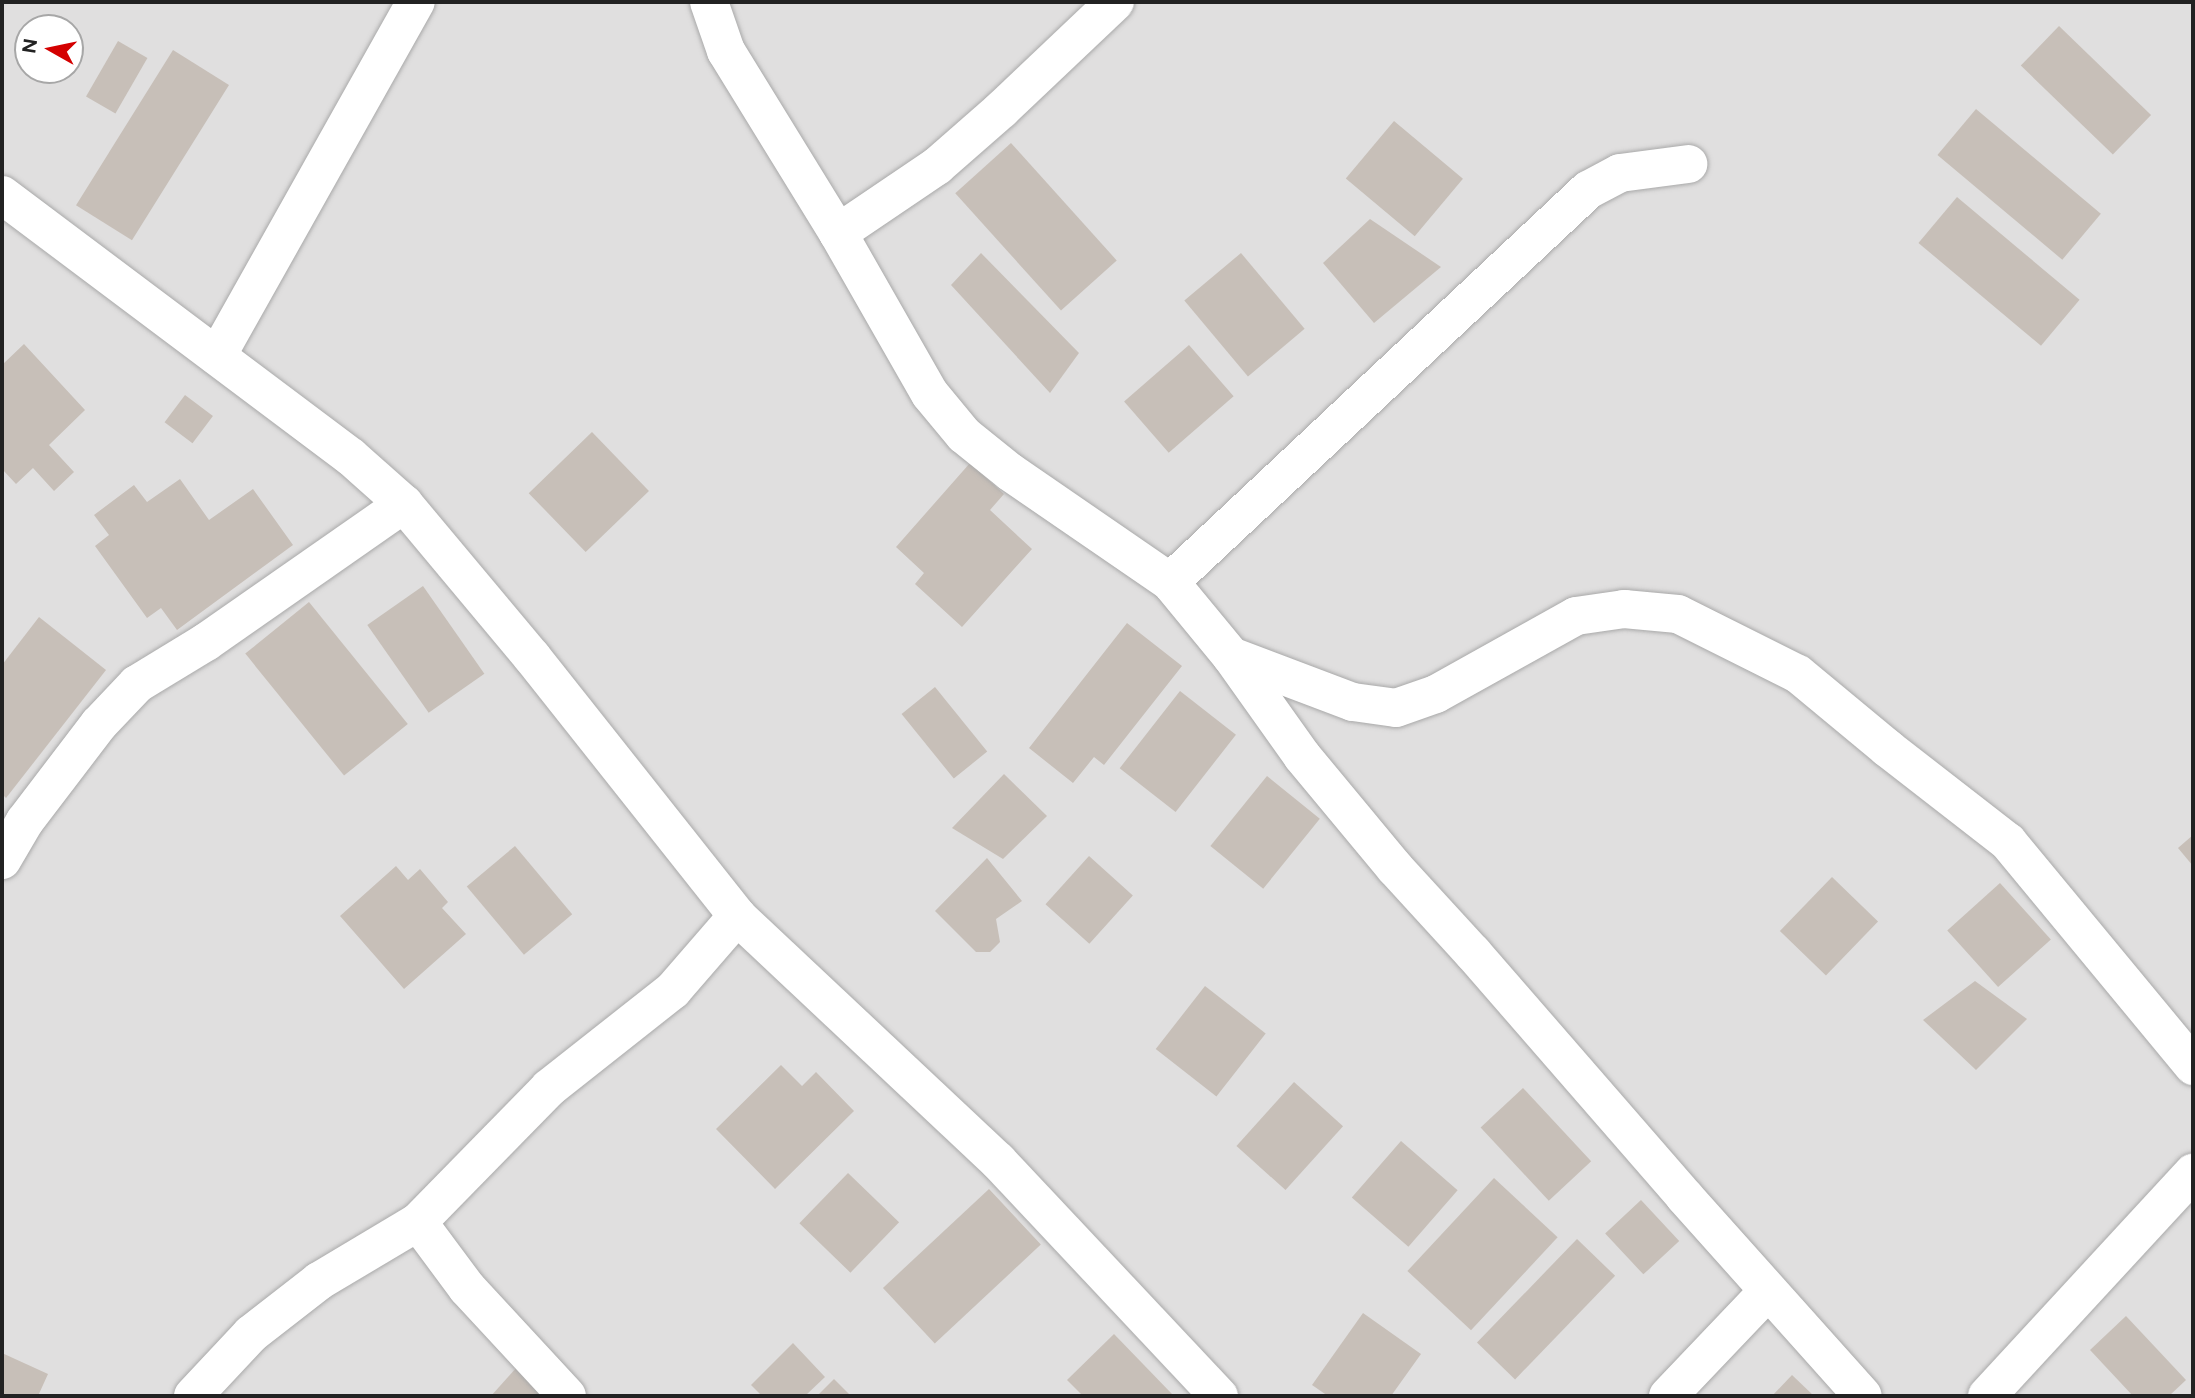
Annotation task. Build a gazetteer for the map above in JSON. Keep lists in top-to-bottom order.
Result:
{
  "north": "left"
}
